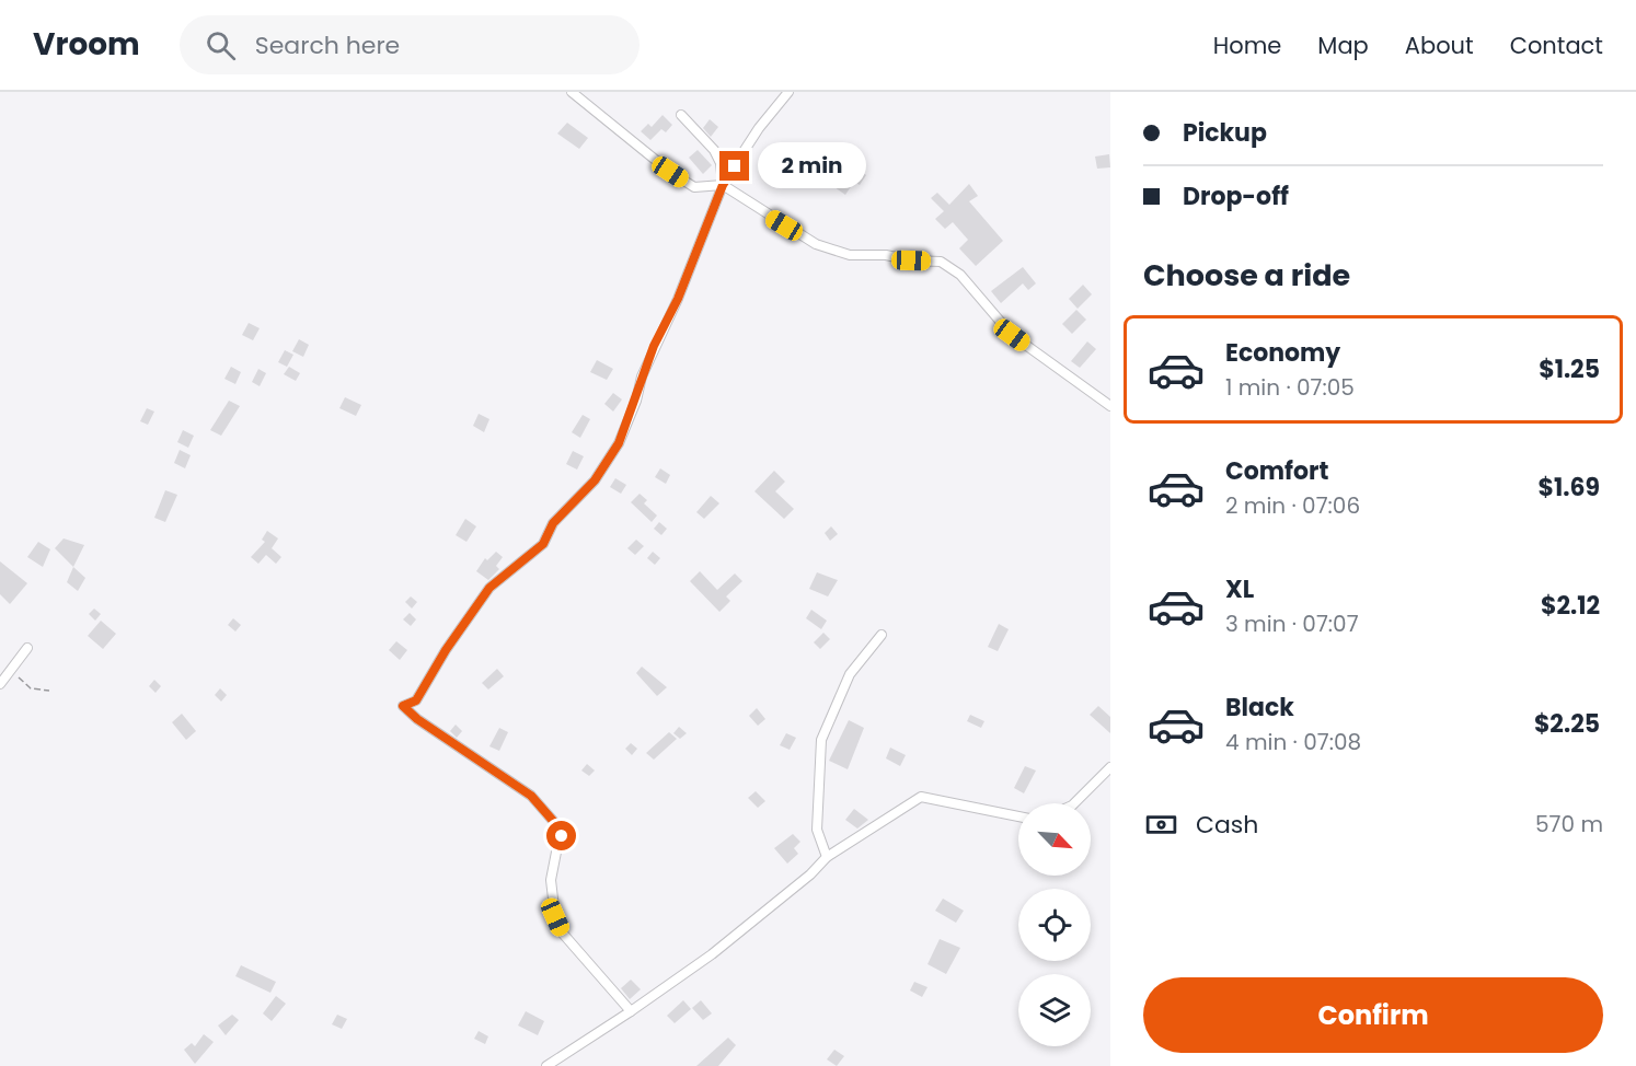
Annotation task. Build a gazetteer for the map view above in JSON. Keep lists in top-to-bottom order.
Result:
{
  "north": "bottom right",
  "page": {
    "header": "Vroom",
    "search": "Search here",
    "nav": [
      "Home",
      "Map",
      "About",
      "Contact"
    ],
    "banner": ["Pickup", "Drop-off"],
    "bubble": "2 min",
    "heading": "Choose a ride",
    "list": [
      {
        "name": "Economy",
        "note": "1 min · 07:05",
        "value": "$1.25"
      },
      {
        "name": "Comfort",
        "note": "2 min · 07:06",
        "value": "$1.69"
      },
      {
        "name": "XL",
        "note": "3 min · 07:07",
        "value": "$2.12"
      },
      {
        "name": "Black",
        "note": "4 min · 07:08",
        "value": "$2.25"
      }
    ],
    "pay": ["Cash", "570 m"],
    "buttons": "Confirm"
  }
}
